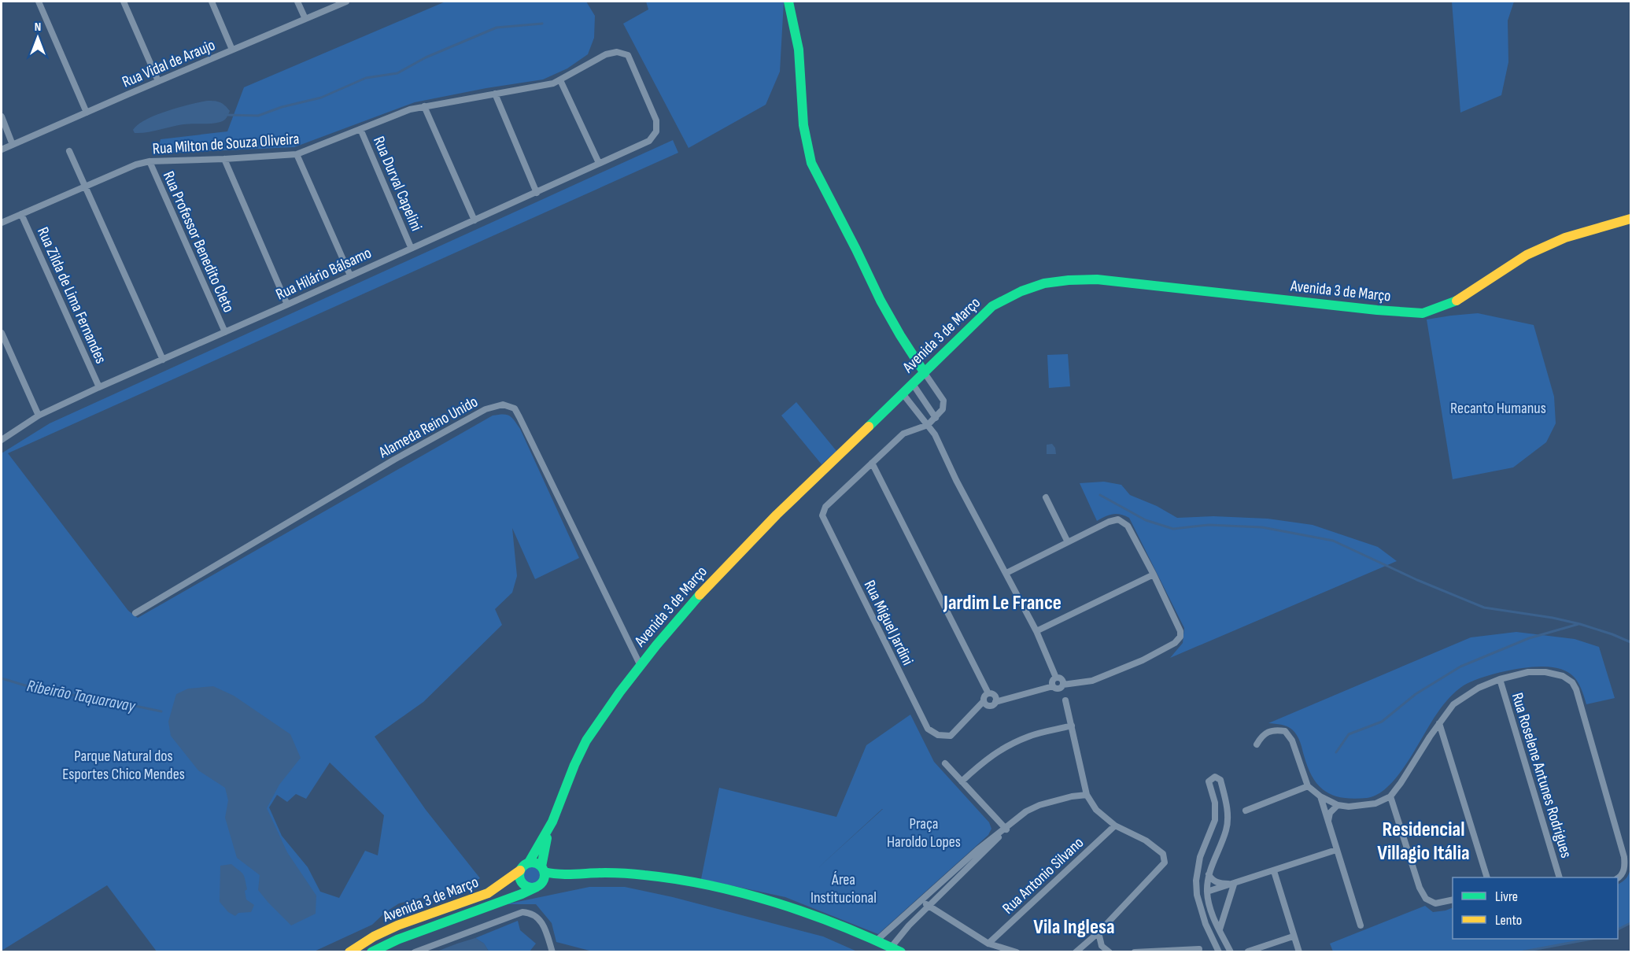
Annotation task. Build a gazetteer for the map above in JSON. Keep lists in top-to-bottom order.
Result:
{
  "streets": {
    "main road": ["Avenida 3 de Março"],
    "street": [
      "Rua Vidal de Araujo",
      "Rua Milton de Souza Oliveira",
      "Rua Durval Capelini",
      "Rua Professor Benedito Cleto",
      "Rua Hilário Bálsamo",
      "Rua Zilda de Lima Fernandes",
      "Alameda Reino Unido",
      "Rua Miguel Jardini",
      "Rua Roselene Antunes Rodrigues",
      "Rua Antonio Silvano"
    ]
  },
  "crossings": [
    ["Rua Milton de Souza Oliveira", "Rua Durval Capelini"],
    ["Rua Milton de Souza Oliveira", "Rua Professor Benedito Cleto"],
    ["Rua Milton de Souza Oliveira", "Rua Hilário Bálsamo"],
    ["Rua Milton de Souza Oliveira", "Rua Zilda de Lima Fernandes"],
    ["Rua Durval Capelini", "Rua Hilário Bálsamo"],
    ["Rua Professor Benedito Cleto", "Rua Hilário Bálsamo"],
    ["Rua Hilário Bálsamo", "Rua Zilda de Lima Fernandes"],
    ["Avenida 3 de Março", "Alameda Reino Unido"]
  ],
  "districts": ["Jardim Le France", "Residencial Villagio Itália", "Vila Inglesa"],
  "water": ["Ribeirão Taquaravay"],
  "parks": [
    "Recanto Humanus",
    "Parque Natural dos Esportes Chico Mendes",
    "Praça Haroldo Lopes",
    "Área Institucional"
  ],
  "legend": ["Livre", "Lento"],
  "north": "top"
}
